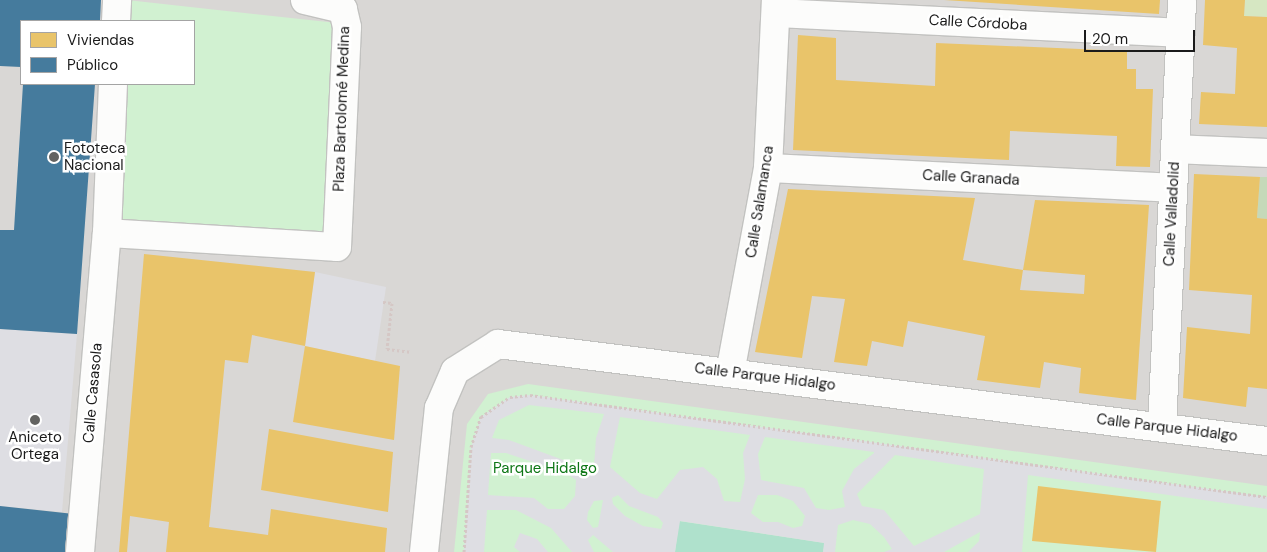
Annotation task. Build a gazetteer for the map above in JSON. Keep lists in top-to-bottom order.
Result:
{
  "streets": {
    "street": [
      "Calle Córdoba",
      "Plaza Bartolomé Medina",
      "Calle Granada",
      "Calle Salamanca",
      "Calle Valladolid",
      "Calle Parque Hidalgo",
      "Calle Casasola"
    ]
  },
  "crossings": [
    ["Calle Córdoba", "Calle Salamanca"],
    ["Calle Córdoba", "Calle Valladolid"],
    ["Plaza Bartolomé Medina", "Calle Casasola"],
    ["Calle Granada", "Calle Salamanca"],
    ["Calle Granada", "Calle Valladolid"],
    ["Calle Salamanca", "Calle Parque Hidalgo"],
    ["Calle Valladolid", "Calle Parque Hidalgo"]
  ],
  "parks": ["Parque Hidalgo"],
  "places": ["Fototeca Nacional", "Aniceto Ortega"],
  "legend": ["Viviendas", "Público"],
  "scale_bar": "20 m"
}
